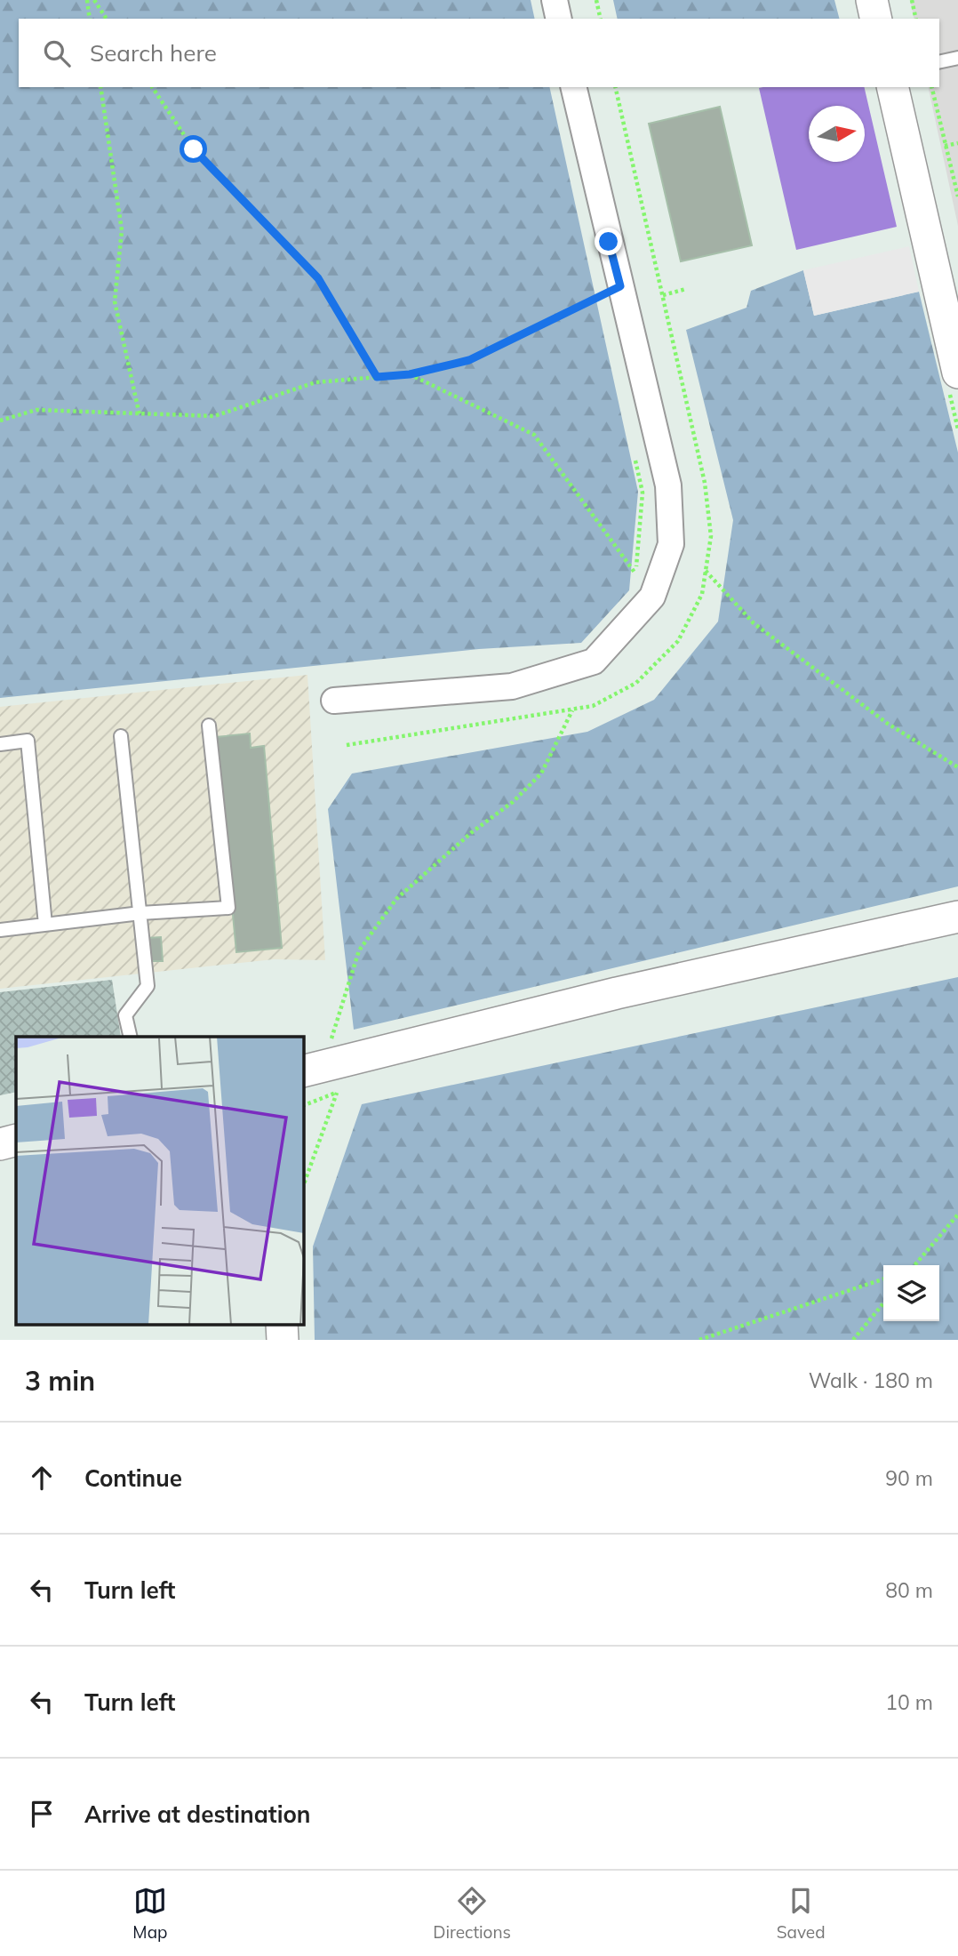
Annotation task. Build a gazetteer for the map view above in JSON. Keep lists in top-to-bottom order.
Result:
{
  "north": "right",
  "page": {
    "search": "Search here",
    "heading": ["3 min", "Walk · 180 m"],
    "list": [
      ["Continue", "90 m"],
      ["Turn left", "80 m"],
      ["Turn left", "10 m"],
      "Arrive at destination"
    ],
    "nav": ["Map", "Directions", "Saved"]
  }
}
